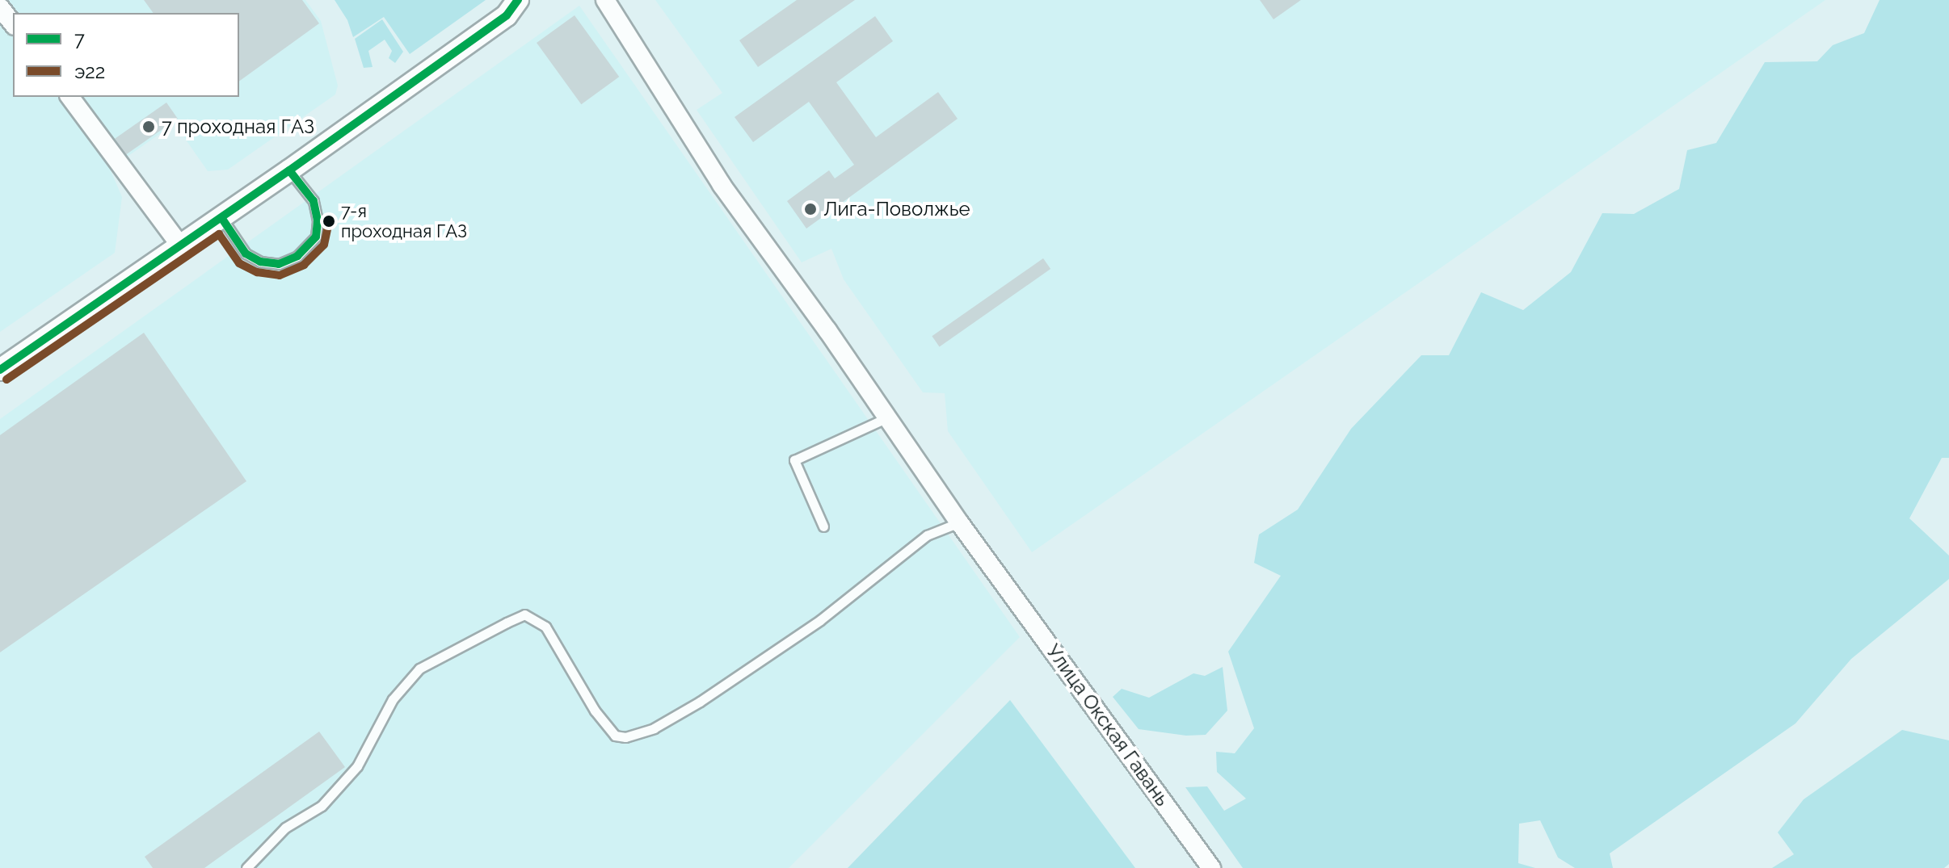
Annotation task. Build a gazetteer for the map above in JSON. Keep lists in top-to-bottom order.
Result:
{
  "streets": {
    "street": ["Улица Окская Гавань"]
  },
  "places": ["7 проходная ГАЗ", "Лига-Поволжье", "7-я проходная ГАЗ"],
  "lines": ["transit line 7", "transit line э22"],
  "legend": ["7", "э22"]
}
